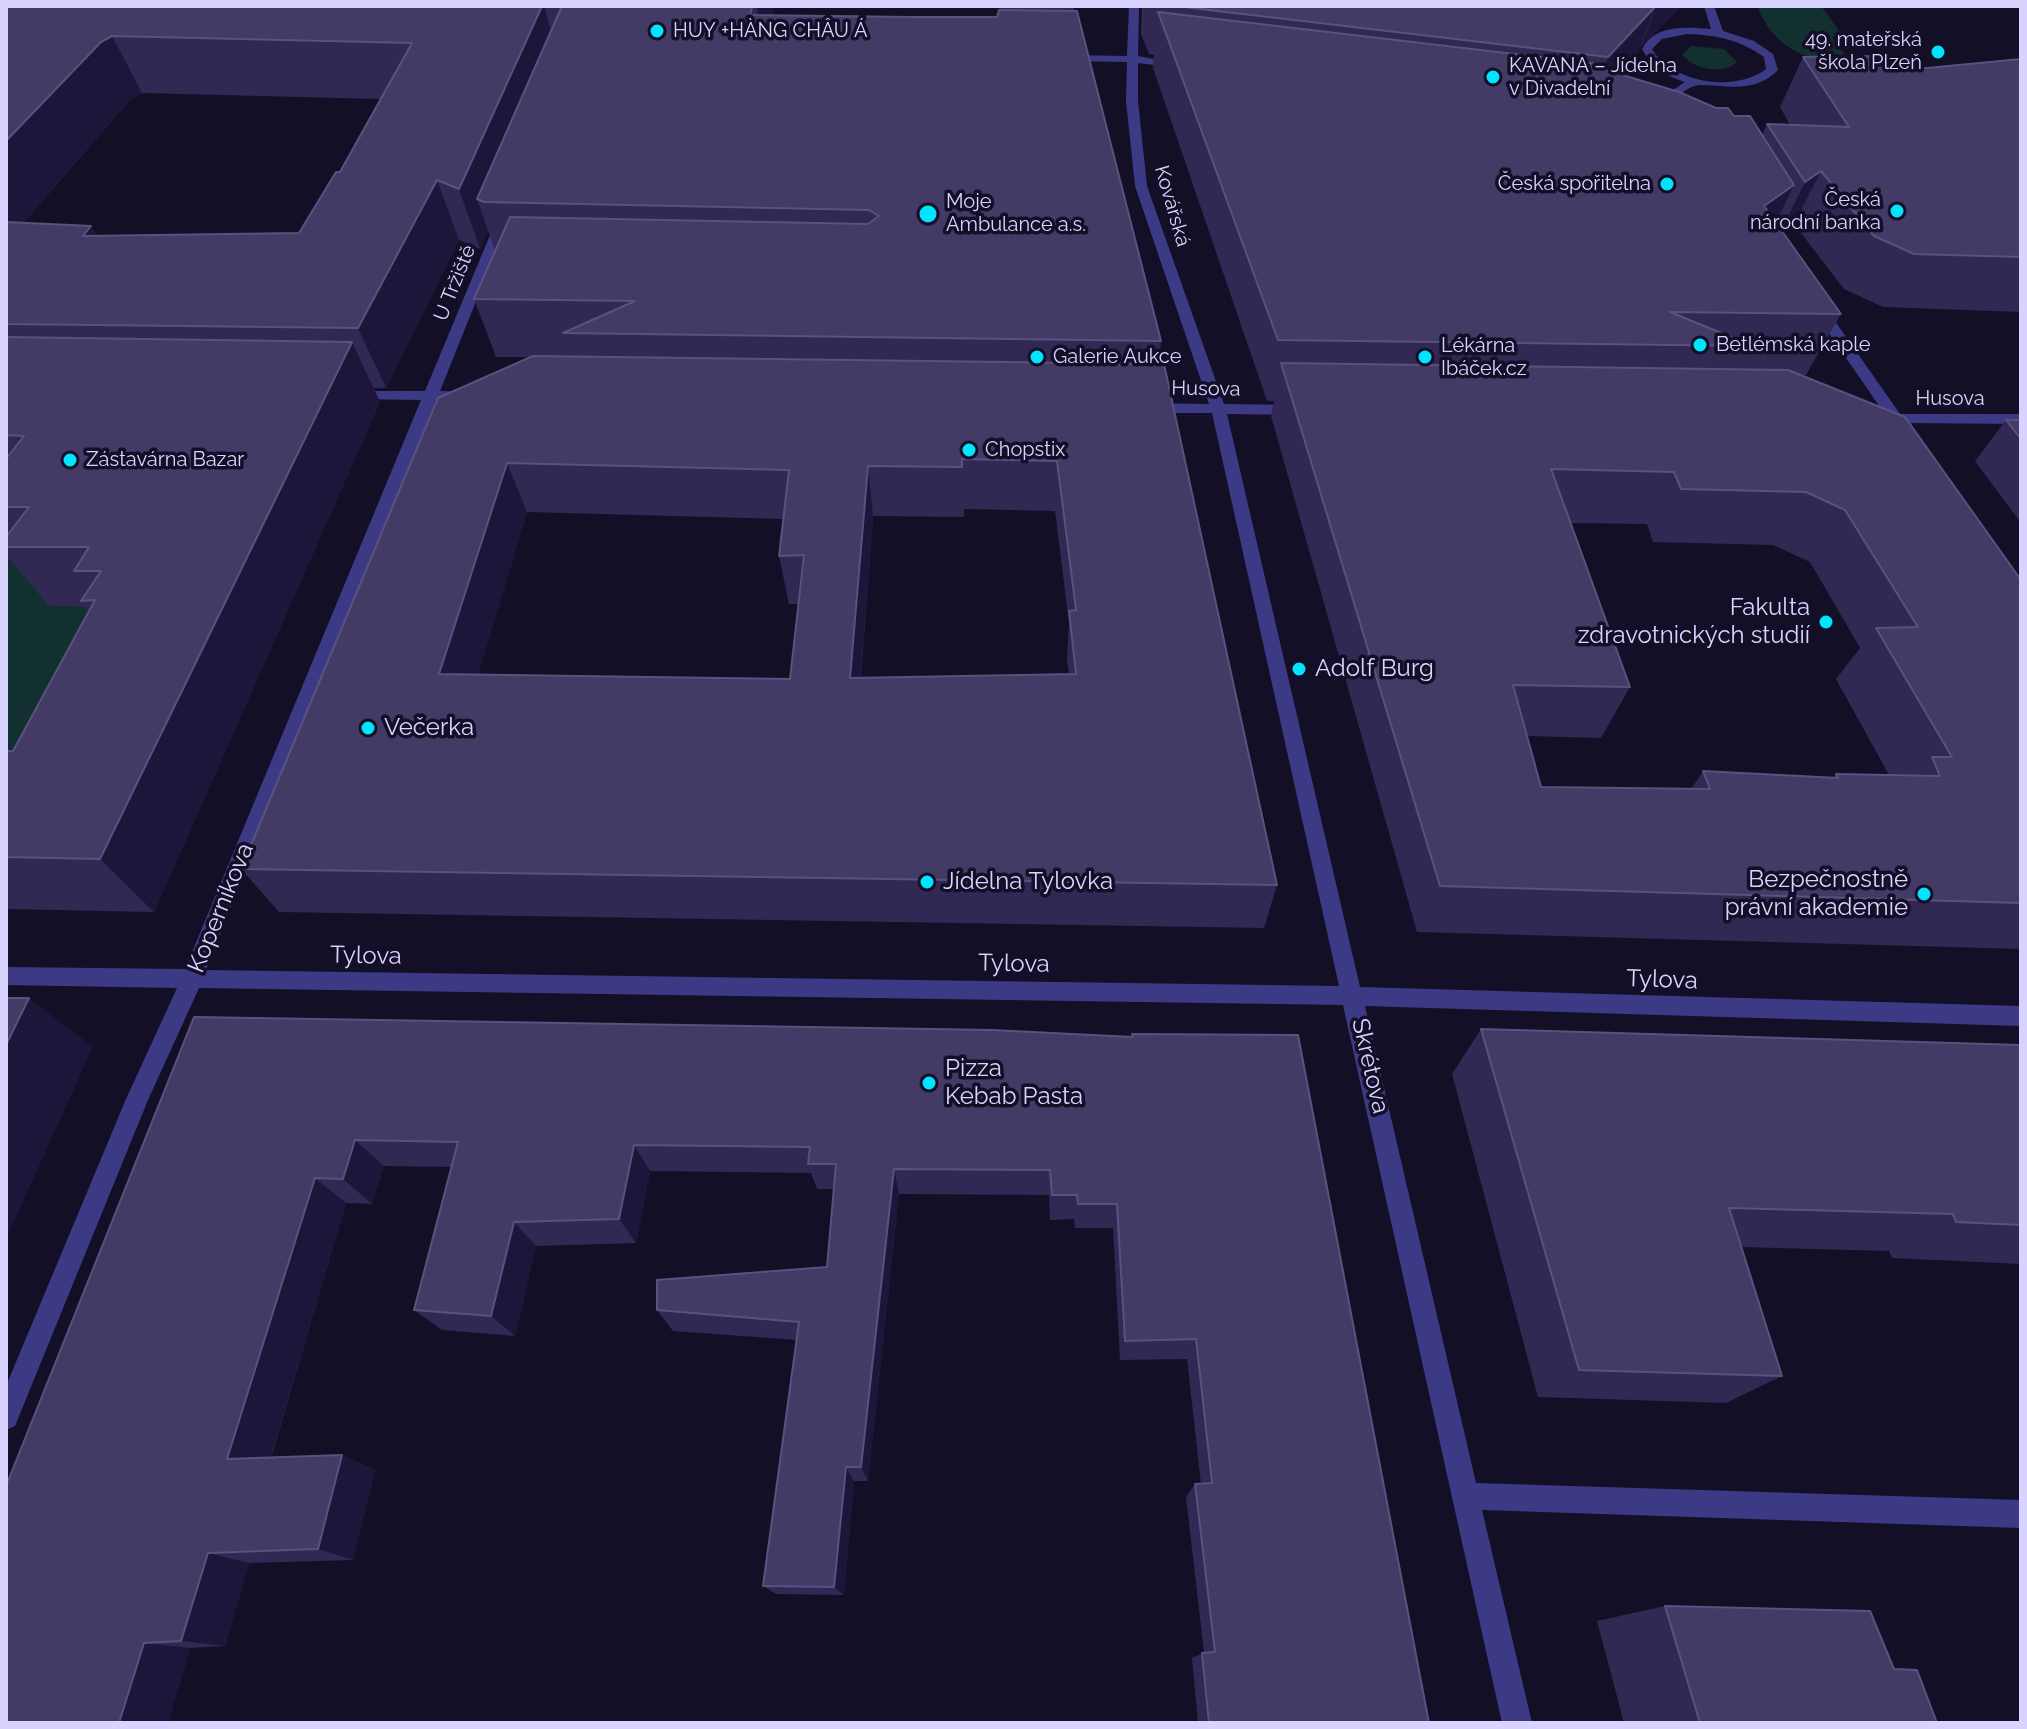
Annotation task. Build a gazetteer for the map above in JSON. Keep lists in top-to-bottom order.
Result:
{
  "streets": {
    "street": [
      "Kovářská",
      "U Tržiště",
      "Husova",
      "Koperníkova",
      "Tylova",
      "Skrétova"
    ]
  },
  "crossings": [
    ["Kovářská", "Husova"],
    ["Kovářská", "Skrétova"],
    ["U Tržiště", "Koperníkova"],
    ["Husova", "Skrétova"],
    ["Koperníkova", "Tylova"],
    ["Tylova", "Skrétova"]
  ],
  "places": [
    "HUY +HÀNG CHÂU Á",
    "49. mateřská škola Plzeň",
    "KAVANA – Jídelna v Divadelní",
    "Česká spořitelna",
    "Česká národní banka",
    "Moje Ambulance a.s.",
    "Betlémská kaple",
    "Galerie Aukce",
    "Lékárna Ibáček.cz",
    "Chopstix",
    "Zástavárna Bazar",
    "Fakulta zdravotnických studií",
    "Adolf Burg",
    "Večerka",
    "Jídelna Tylovka",
    "Bezpečnostně právní akademie",
    "Pizza Kebab Pasta"
  ]
}
